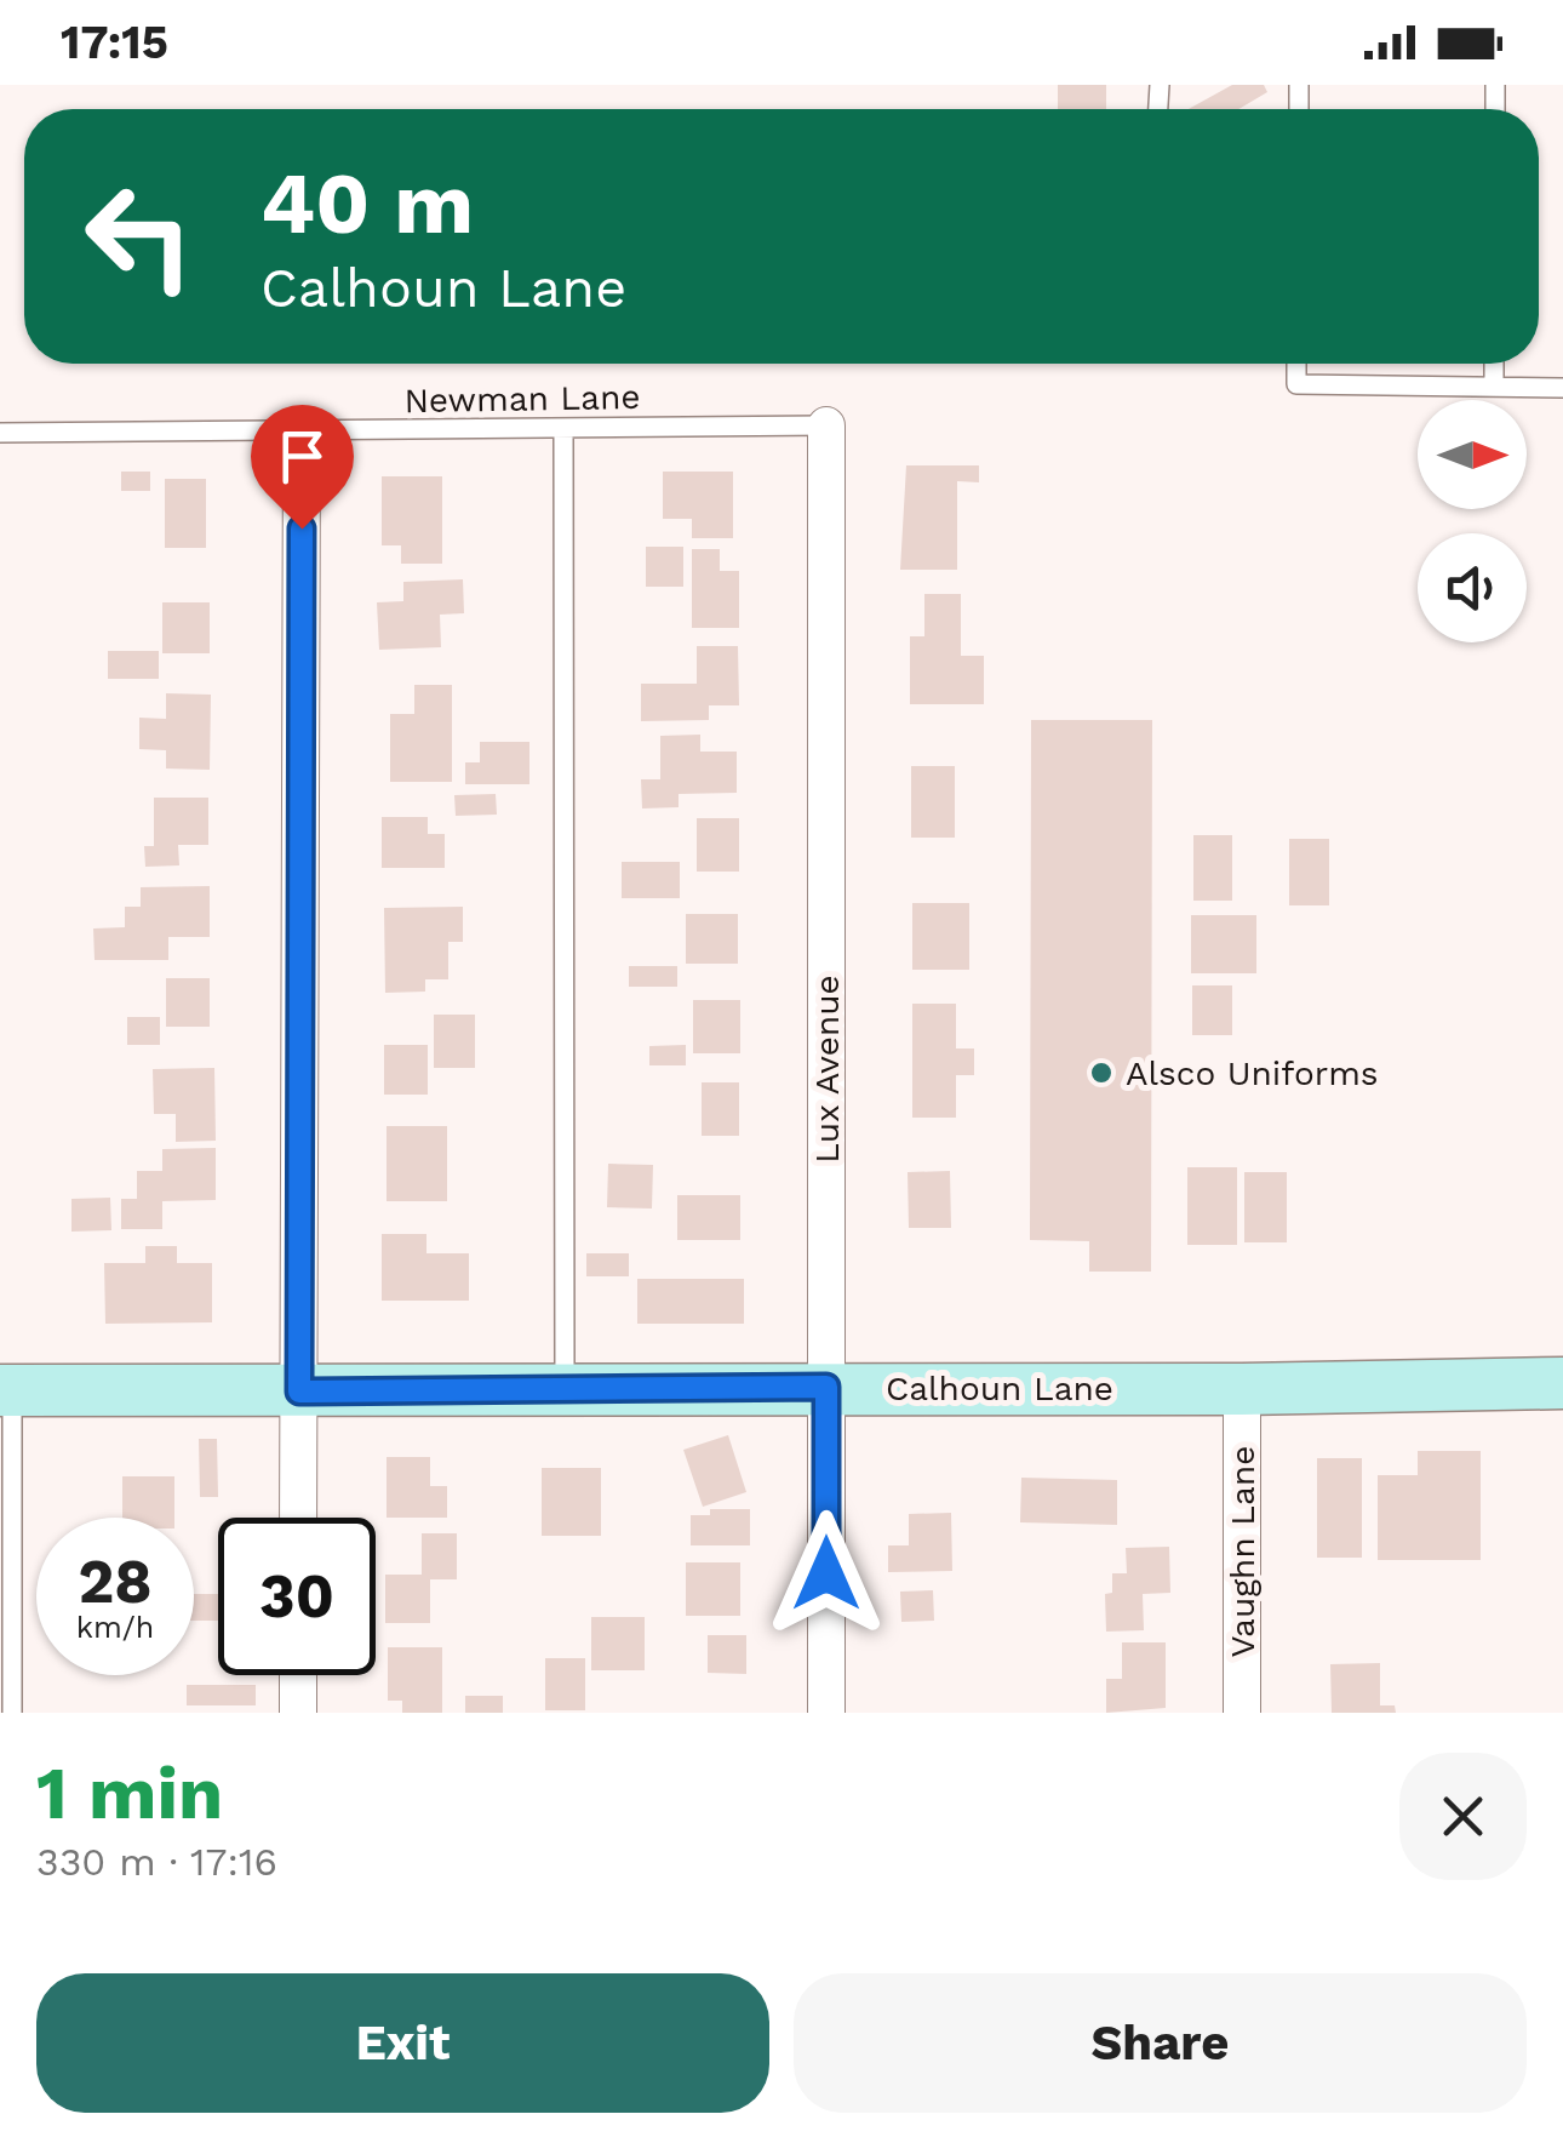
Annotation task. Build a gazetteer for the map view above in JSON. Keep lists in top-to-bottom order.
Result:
{
  "streets": {
    "street": ["Lux Avenue", "Calhoun Lane", "Vaughn Lane"],
    "lane": ["Newman Lane"]
  },
  "crossings": [
    ["Newman Lane", "Lux Avenue"],
    ["Lux Avenue", "Calhoun Lane"],
    ["Calhoun Lane", "Vaughn Lane"]
  ],
  "places": ["Alsco Uniforms"],
  "north": "right",
  "page": {
    "status": "17:15",
    "turn": ["40 m", "Calhoun Lane"],
    "speed": "28 km/h",
    "limit": "30",
    "heading": ["1 min", "330 m · 17:16"],
    "buttons": ["Exit", "Share"]
  }
}
